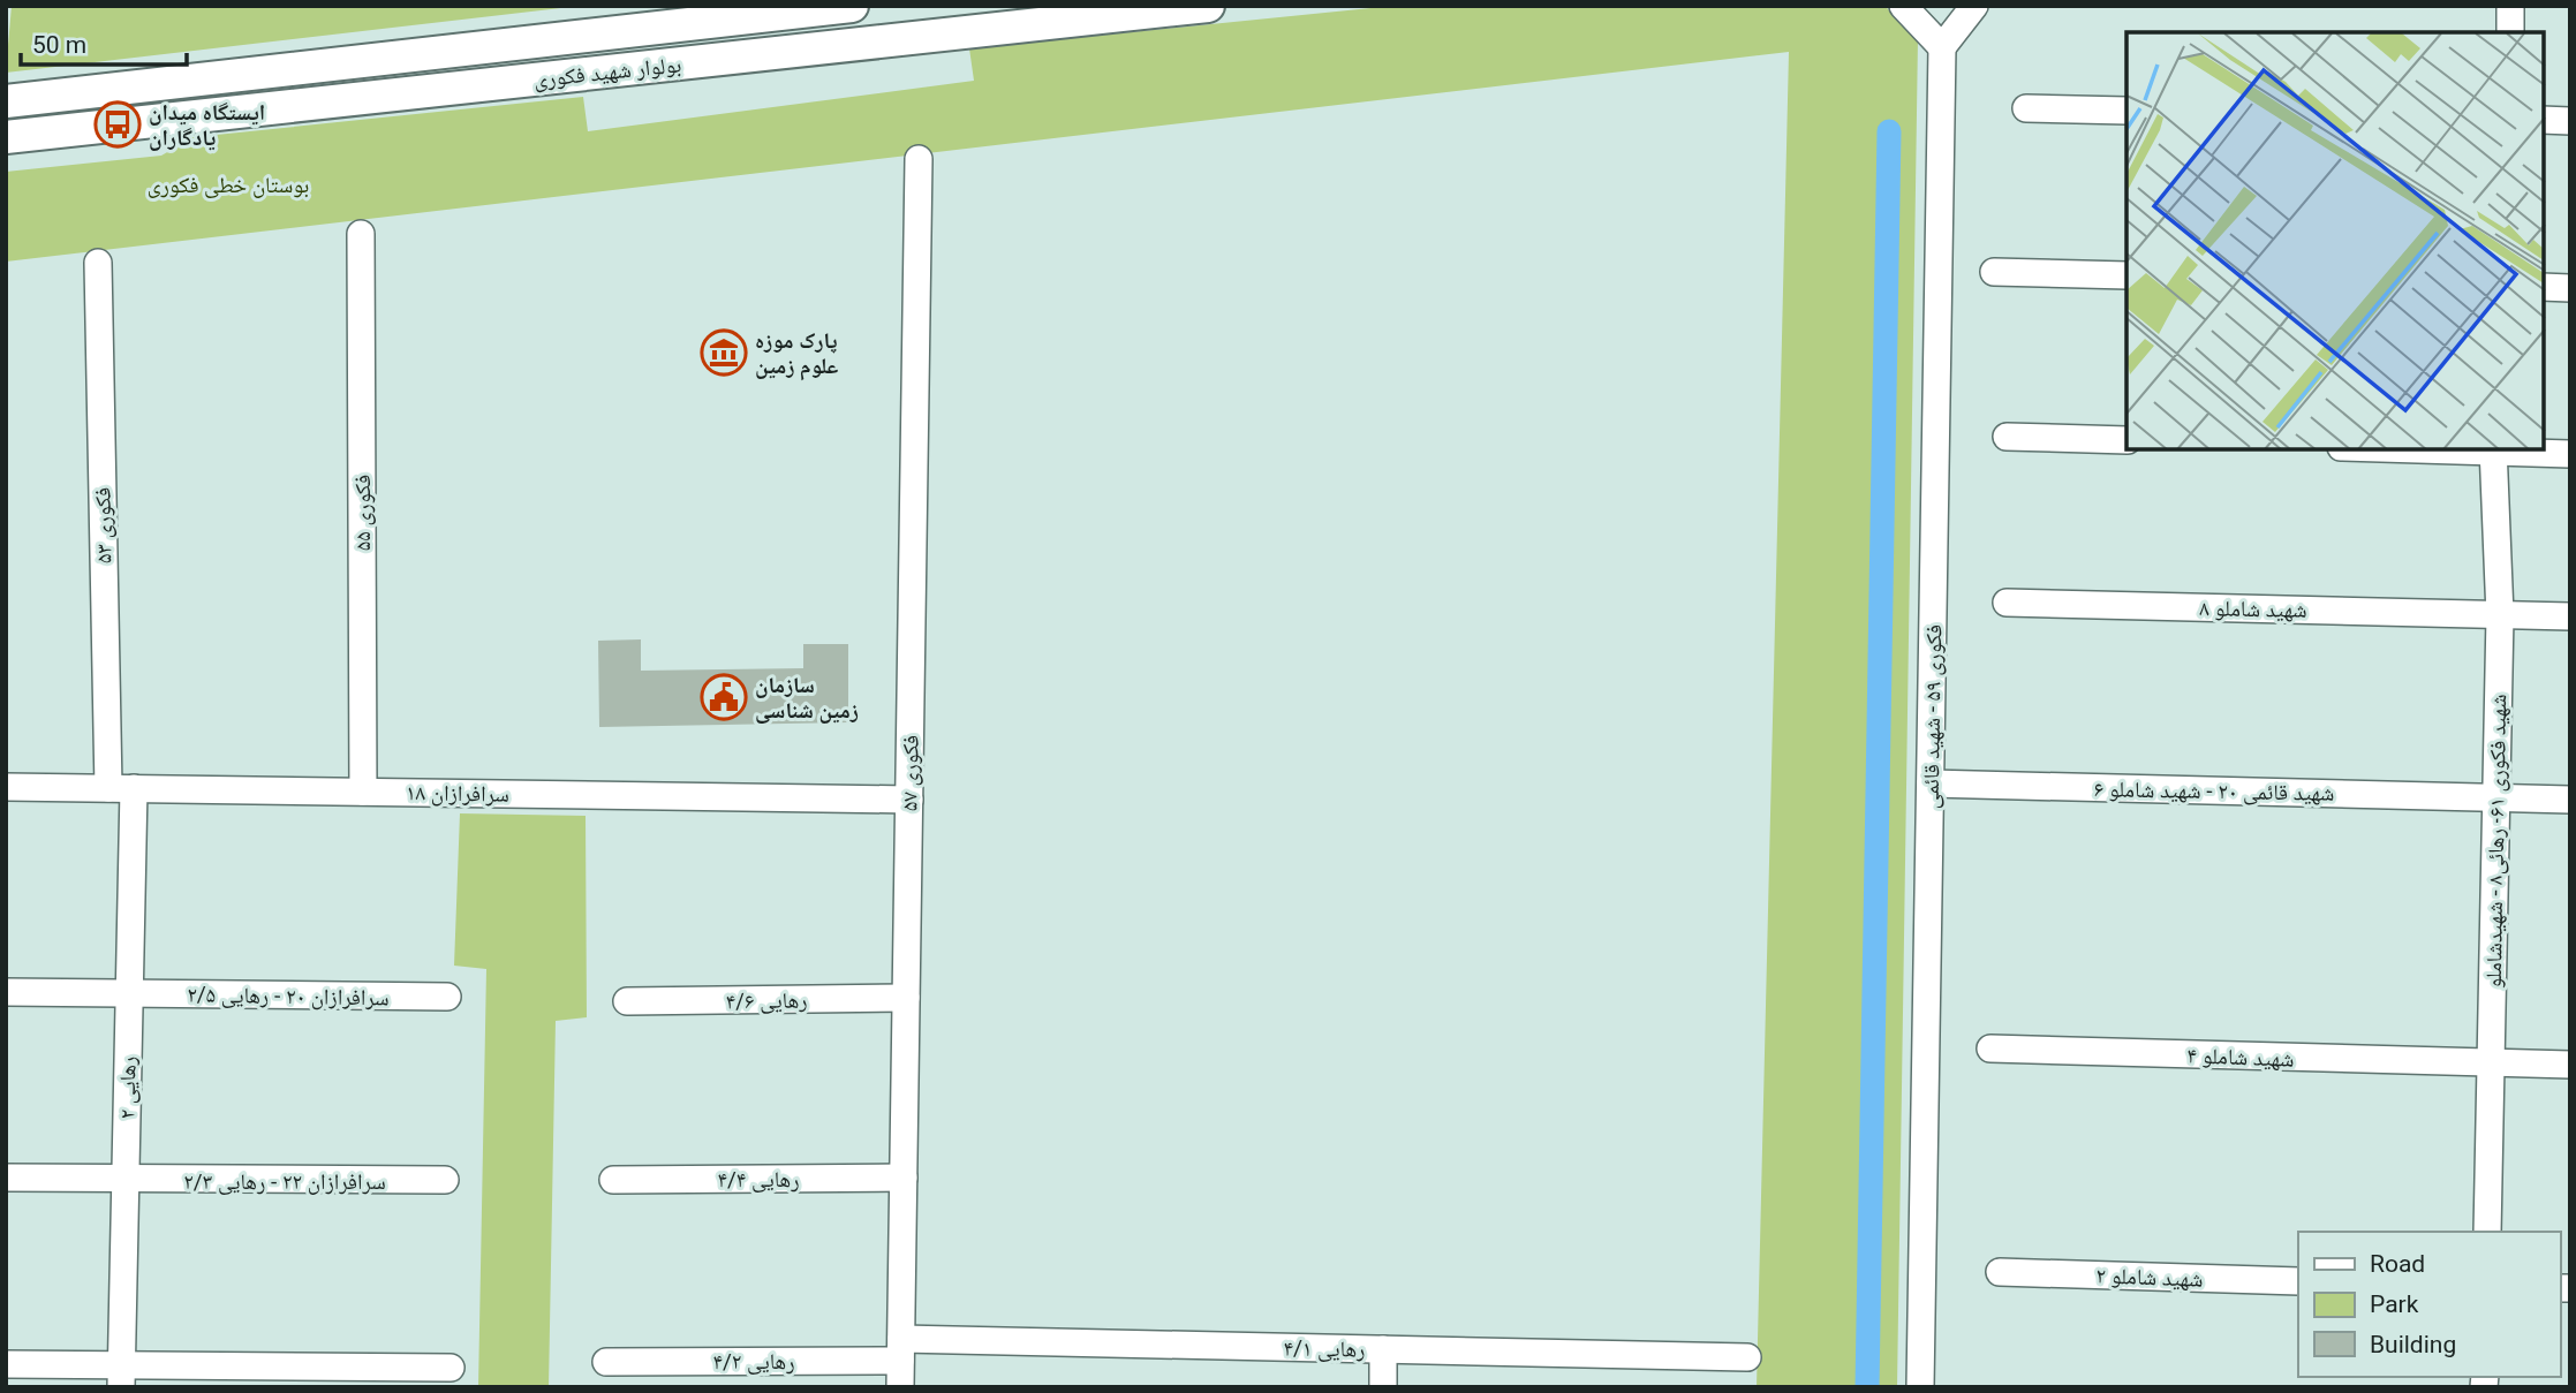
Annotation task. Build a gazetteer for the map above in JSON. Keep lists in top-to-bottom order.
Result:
{
  "streets": {
    "main road": ["بولوار شهید فکوری"],
    "street": [
      "فکوری ۵۵",
      "فکوری ۵۳",
      "شهید شاملو ۸",
      "فکوری ۵۹ - شهید قائمی",
      "فکوری ۵۷",
      "شهید قائمی ۲۰ - شهید شاملو ۶",
      "سرافرازان ۱۸",
      "شهید فکوری ۶۱- رهائی۸ - شهیدشاملو",
      "سرافرازان ۲۰ - رهایی ۲/۵",
      "رهایی ۴/۶",
      "شهید شاملو ۴",
      "رهایی ۲",
      "رهایی ۴/۴",
      "سرافرازان ۲۲ - رهایی ۲/۳",
      "شهید شاملو ۲",
      "رهایی ۴/۱",
      "رهایی ۴/۲"
    ]
  },
  "crossings": [
    ["فکوری ۵۵", "سرافرازان ۱۸"],
    ["فکوری ۵۳", "سرافرازان ۱۸"],
    ["فکوری ۵۳", "رهایی ۲"],
    ["شهید شاملو ۸", "شهید فکوری ۶۱- رهائی۸ - شهیدشاملو"],
    ["فکوری ۵۹ - شهید قائمی", "شهید قائمی ۲۰ - شهید شاملو ۶"],
    ["فکوری ۵۷", "سرافرازان ۱۸"],
    ["فکوری ۵۷", "رهایی ۴/۶"],
    ["فکوری ۵۷", "رهایی ۴/۴"],
    ["فکوری ۵۷", "رهایی ۴/۱"],
    ["فکوری ۵۷", "رهایی ۴/۲"],
    ["شهید قائمی ۲۰ - شهید شاملو ۶", "شهید فکوری ۶۱- رهائی۸ - شهیدشاملو"],
    ["سرافرازان ۱۸", "رهایی ۲"],
    ["شهید فکوری ۶۱- رهائی۸ - شهیدشاملو", "شهید شاملو ۴"],
    ["سرافرازان ۲۰ - رهایی ۲/۵", "رهایی ۲"],
    ["رهایی ۲", "سرافرازان ۲۲ - رهایی ۲/۳"],
    ["رهایی ۴/۱", "رهایی ۴/۲"]
  ],
  "parks": ["بوستان خطی فکوری"],
  "places": {
    "bus stop": ["ایستگاه میدان یادگاران"],
    "museum": ["پارک موزه علوم زمین"],
    "public building": ["سازمان زمین شناسی"]
  },
  "legend": ["Road", "Park", "Building"],
  "scale_bar": "50 m"
}
